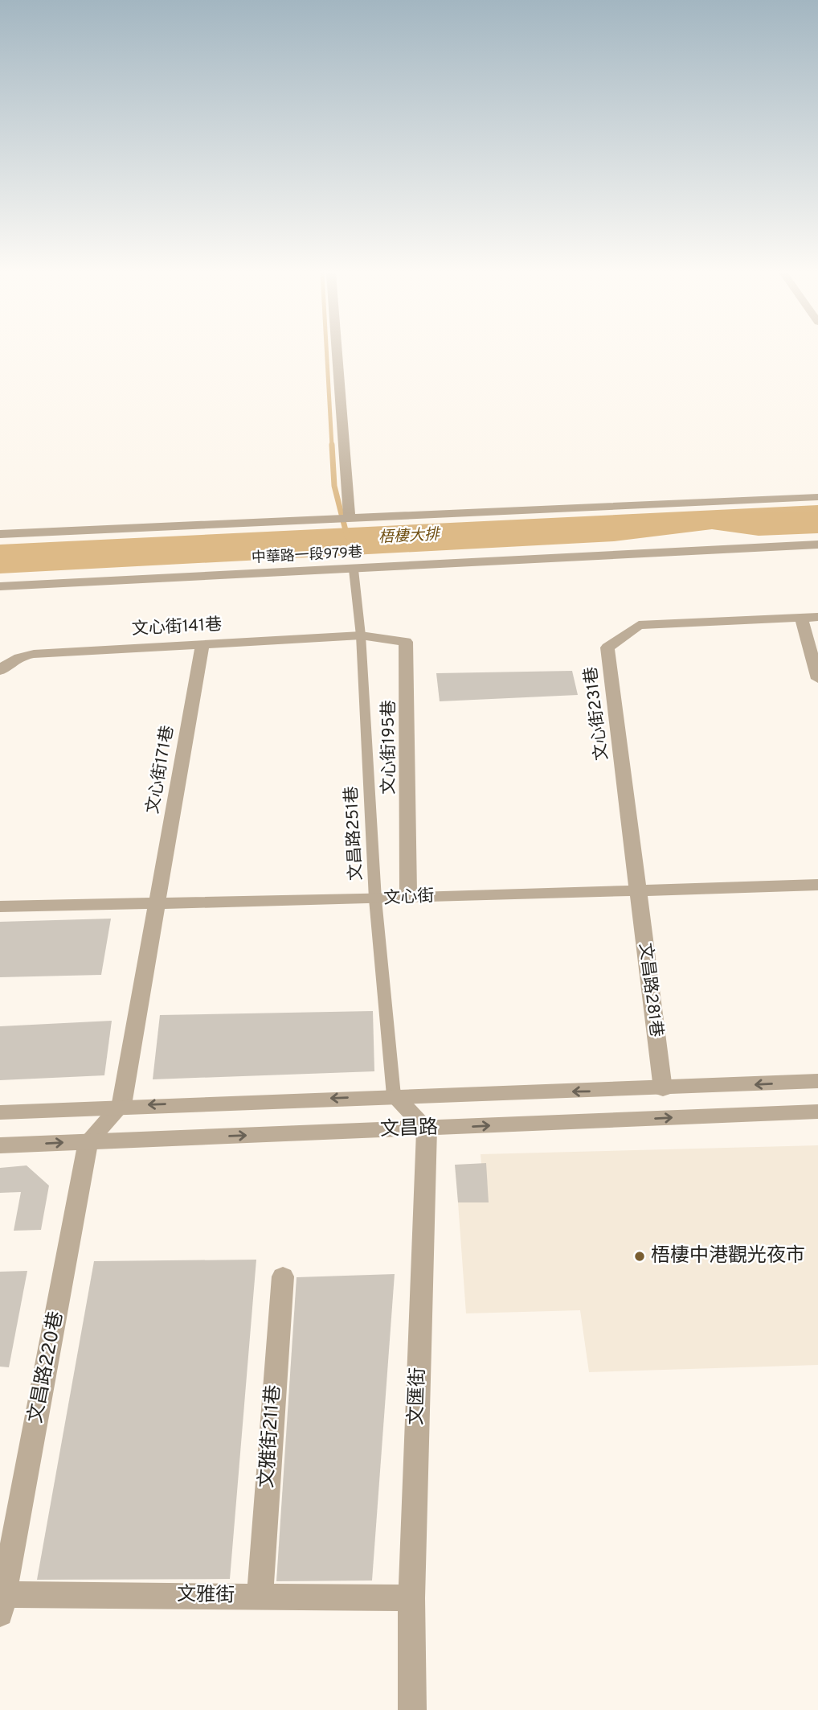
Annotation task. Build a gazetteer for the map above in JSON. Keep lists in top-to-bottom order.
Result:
{
  "streets": {
    "street": [
      "中華路一段979巷",
      "文心街141巷",
      "文心街231巷",
      "文心街195巷",
      "文心街171巷",
      "文心街",
      "文昌路281巷",
      "文昌路",
      "文昌路220巷",
      "文匯街",
      "文雅街211巷",
      "文雅街"
    ],
    "lane": ["文昌路251巷"]
  },
  "crossings": [
    ["中華路一段979巷", "文昌路251巷"],
    ["文心街141巷", "文心街195巷"],
    ["文心街141巷", "文心街171巷"],
    ["文心街141巷", "文昌路251巷"],
    ["文心街231巷", "文心街"],
    ["文心街231巷", "文昌路281巷"],
    ["文心街195巷", "文昌路251巷"],
    ["文心街195巷", "文心街"],
    ["文心街171巷", "文心街"],
    ["文心街171巷", "文昌路"],
    ["文昌路251巷", "文心街"],
    ["文昌路251巷", "文昌路"],
    ["文心街", "文昌路281巷"],
    ["文昌路281巷", "文昌路"],
    ["文昌路", "文昌路220巷"],
    ["文昌路", "文匯街"],
    ["文昌路220巷", "文雅街"],
    ["文匯街", "文雅街"],
    ["文雅街211巷", "文雅街"]
  ],
  "water": ["梧棲大排"],
  "places": ["梧棲中港觀光夜市"]
}
